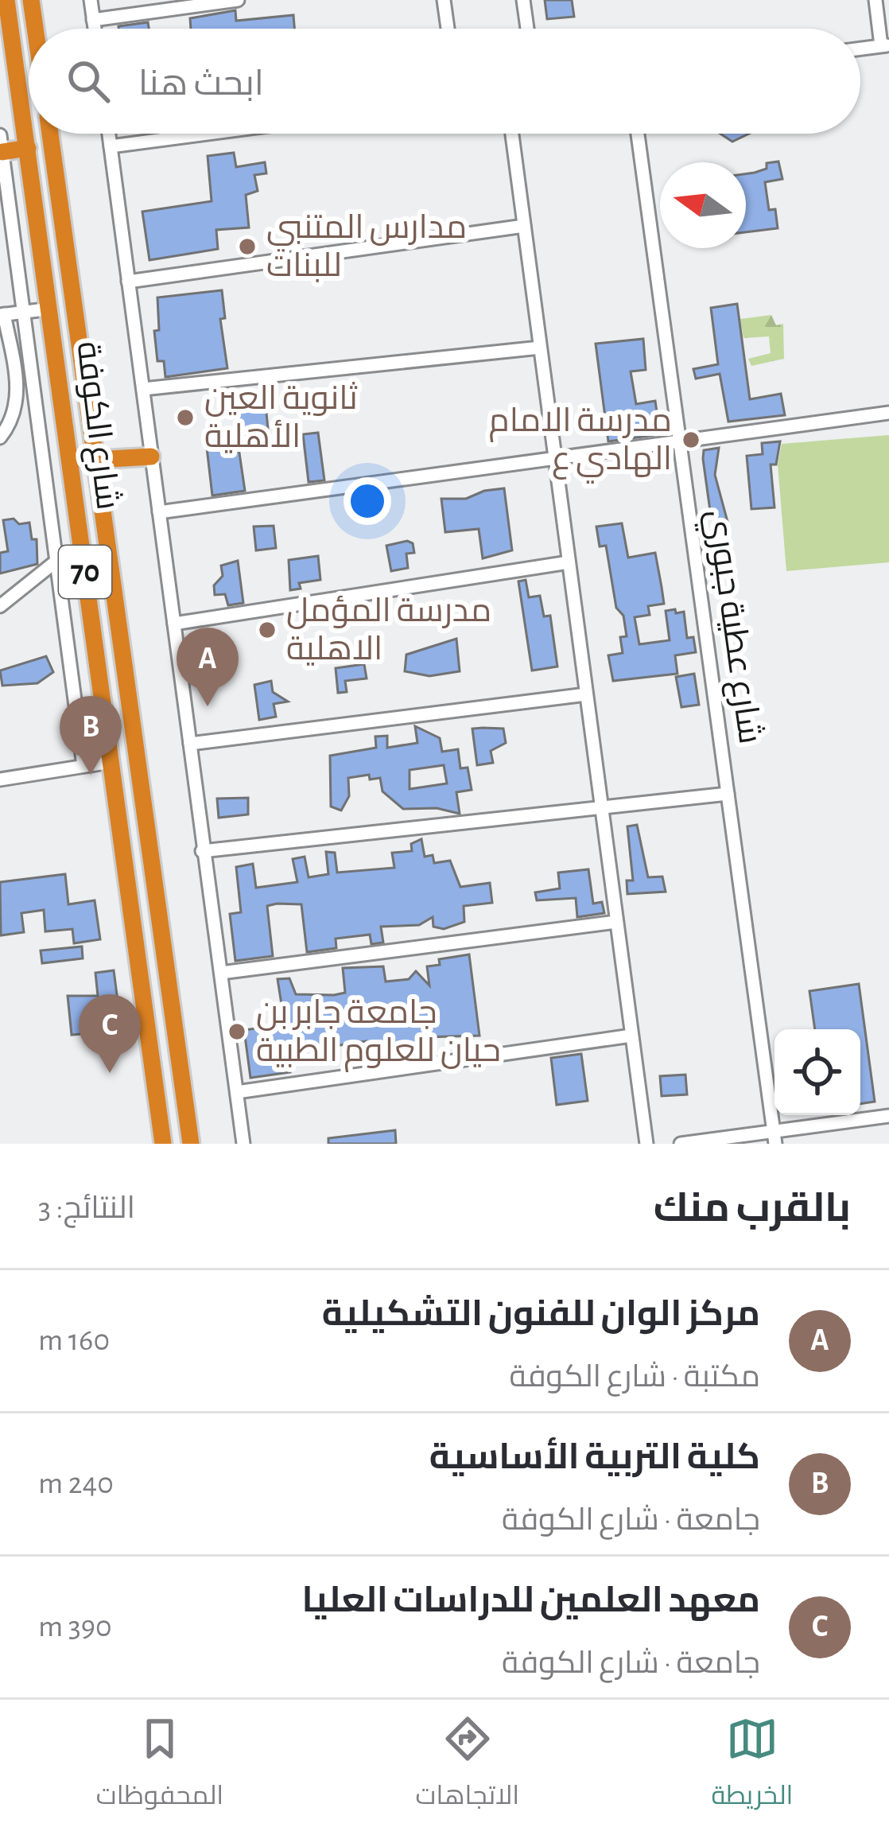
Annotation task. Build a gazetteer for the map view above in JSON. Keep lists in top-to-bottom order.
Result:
{
  "streets": {
    "highway": ["شارع الكوفة", "70"],
    "street": ["شارع عطية جبوري"]
  },
  "places": [
    "مدارس المتنبي للبنات",
    "ثانوية العين الأهلية",
    "مدرسة الامام الهادي ع",
    "مدرسة المؤمل الاهلية",
    "جامعة جابر بن حيان للعلوم الطبية"
  ],
  "north": "left",
  "page": {
    "search": "ابحث هنا",
    "pins": ["A", "B", "C"],
    "heading": ["بالقرب منك", "النتائج: 3"],
    "list": [
      {
        "mark": "A",
        "name": "مركز الوان للفنون التشكيلية",
        "note": "مكتبة · شارع الكوفة",
        "value": "160 m"
      },
      {
        "mark": "B",
        "name": "كلية التربية الأساسية",
        "note": "جامعة · شارع الكوفة",
        "value": "240 m"
      },
      {
        "mark": "C",
        "name": "معهد العلمين للدراسات العليا",
        "note": "جامعة · شارع الكوفة",
        "value": "390 m"
      }
    ],
    "nav": ["الخريطة", "الاتجاهات", "المحفوظات"]
  }
}
